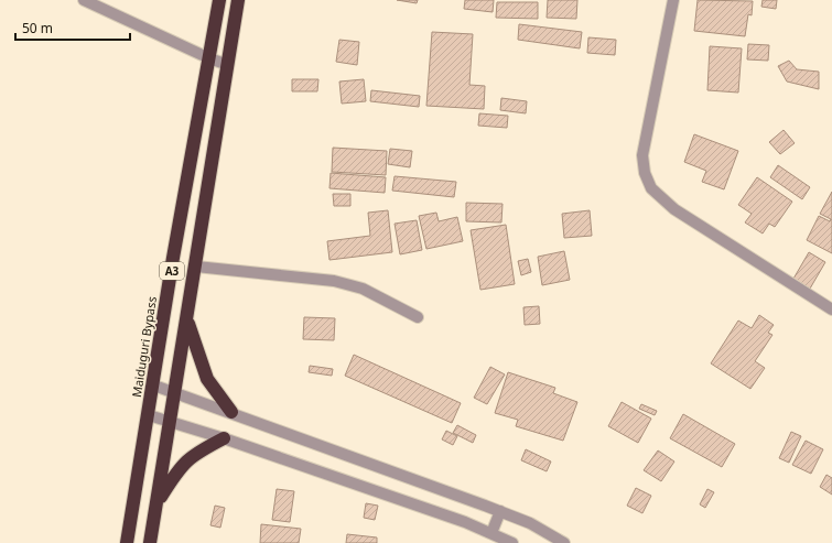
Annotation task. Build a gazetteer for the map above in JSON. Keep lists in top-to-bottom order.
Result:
{
  "streets": {
    "highway": ["A3", "Maiduguri Bypass"]
  },
  "scale_bar": "50 m"
}
